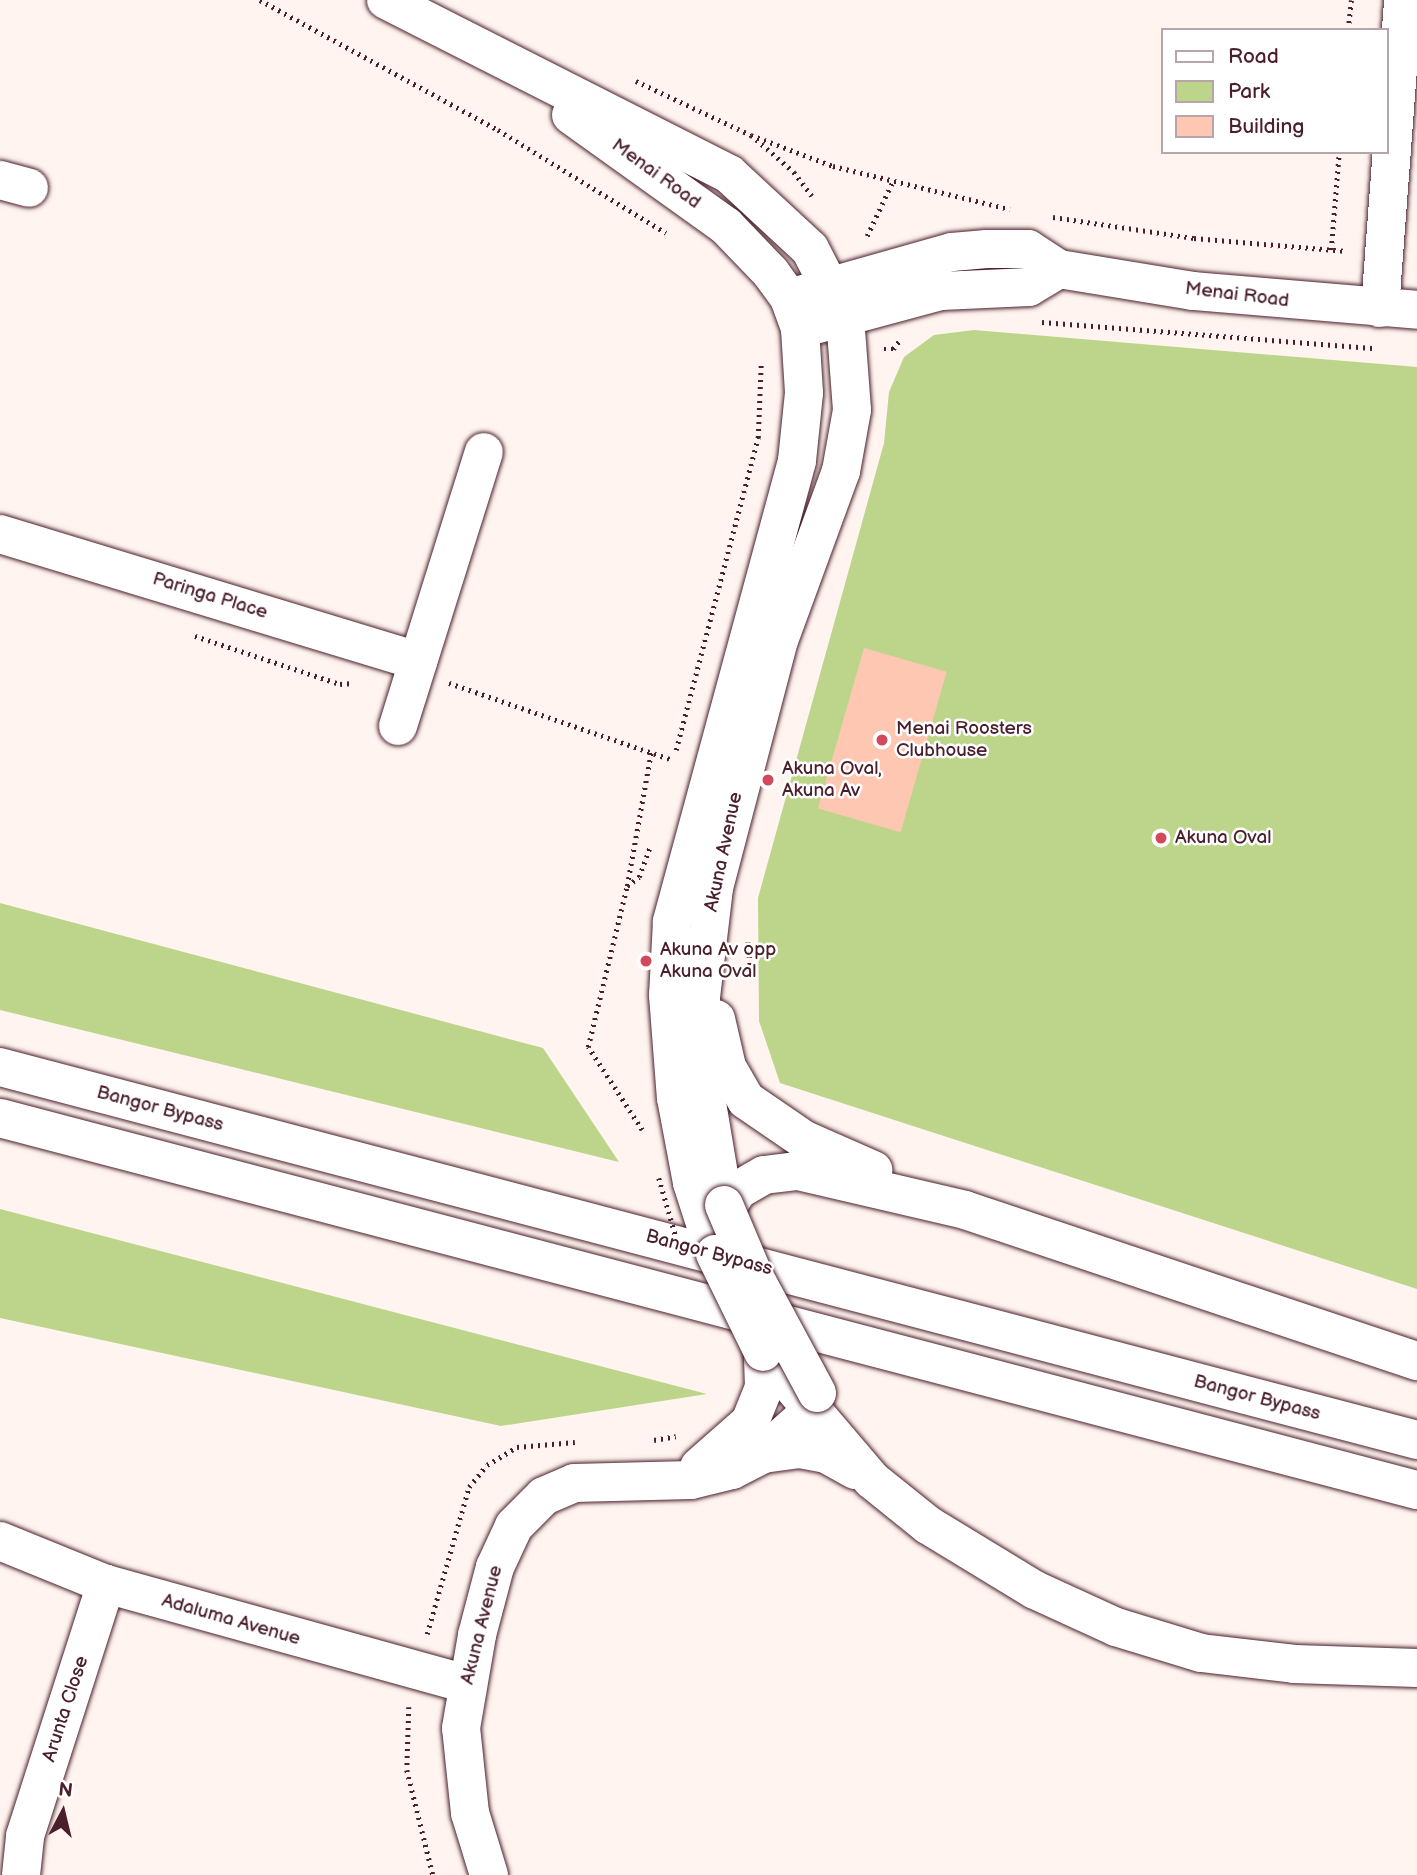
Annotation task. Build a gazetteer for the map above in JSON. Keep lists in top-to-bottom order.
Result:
{
  "streets": {
    "main road": [
      "Menai Road",
      "Paringa Place",
      "Akuna Avenue",
      "Bangor Bypass",
      "Adaluma Avenue",
      "Arunta Close"
    ]
  },
  "crossings": [
    ["Menai Road", "Akuna Avenue"],
    ["Akuna Avenue", "Adaluma Avenue"],
    ["Adaluma Avenue", "Arunta Close"]
  ],
  "places": [
    "Menai Roosters Clubhouse",
    "Akuna Oval, Akuna Av",
    "Akuna Oval",
    "Akuna Av opp Akuna Oval"
  ],
  "legend": ["Road", "Park", "Building"],
  "north": "top"
}
